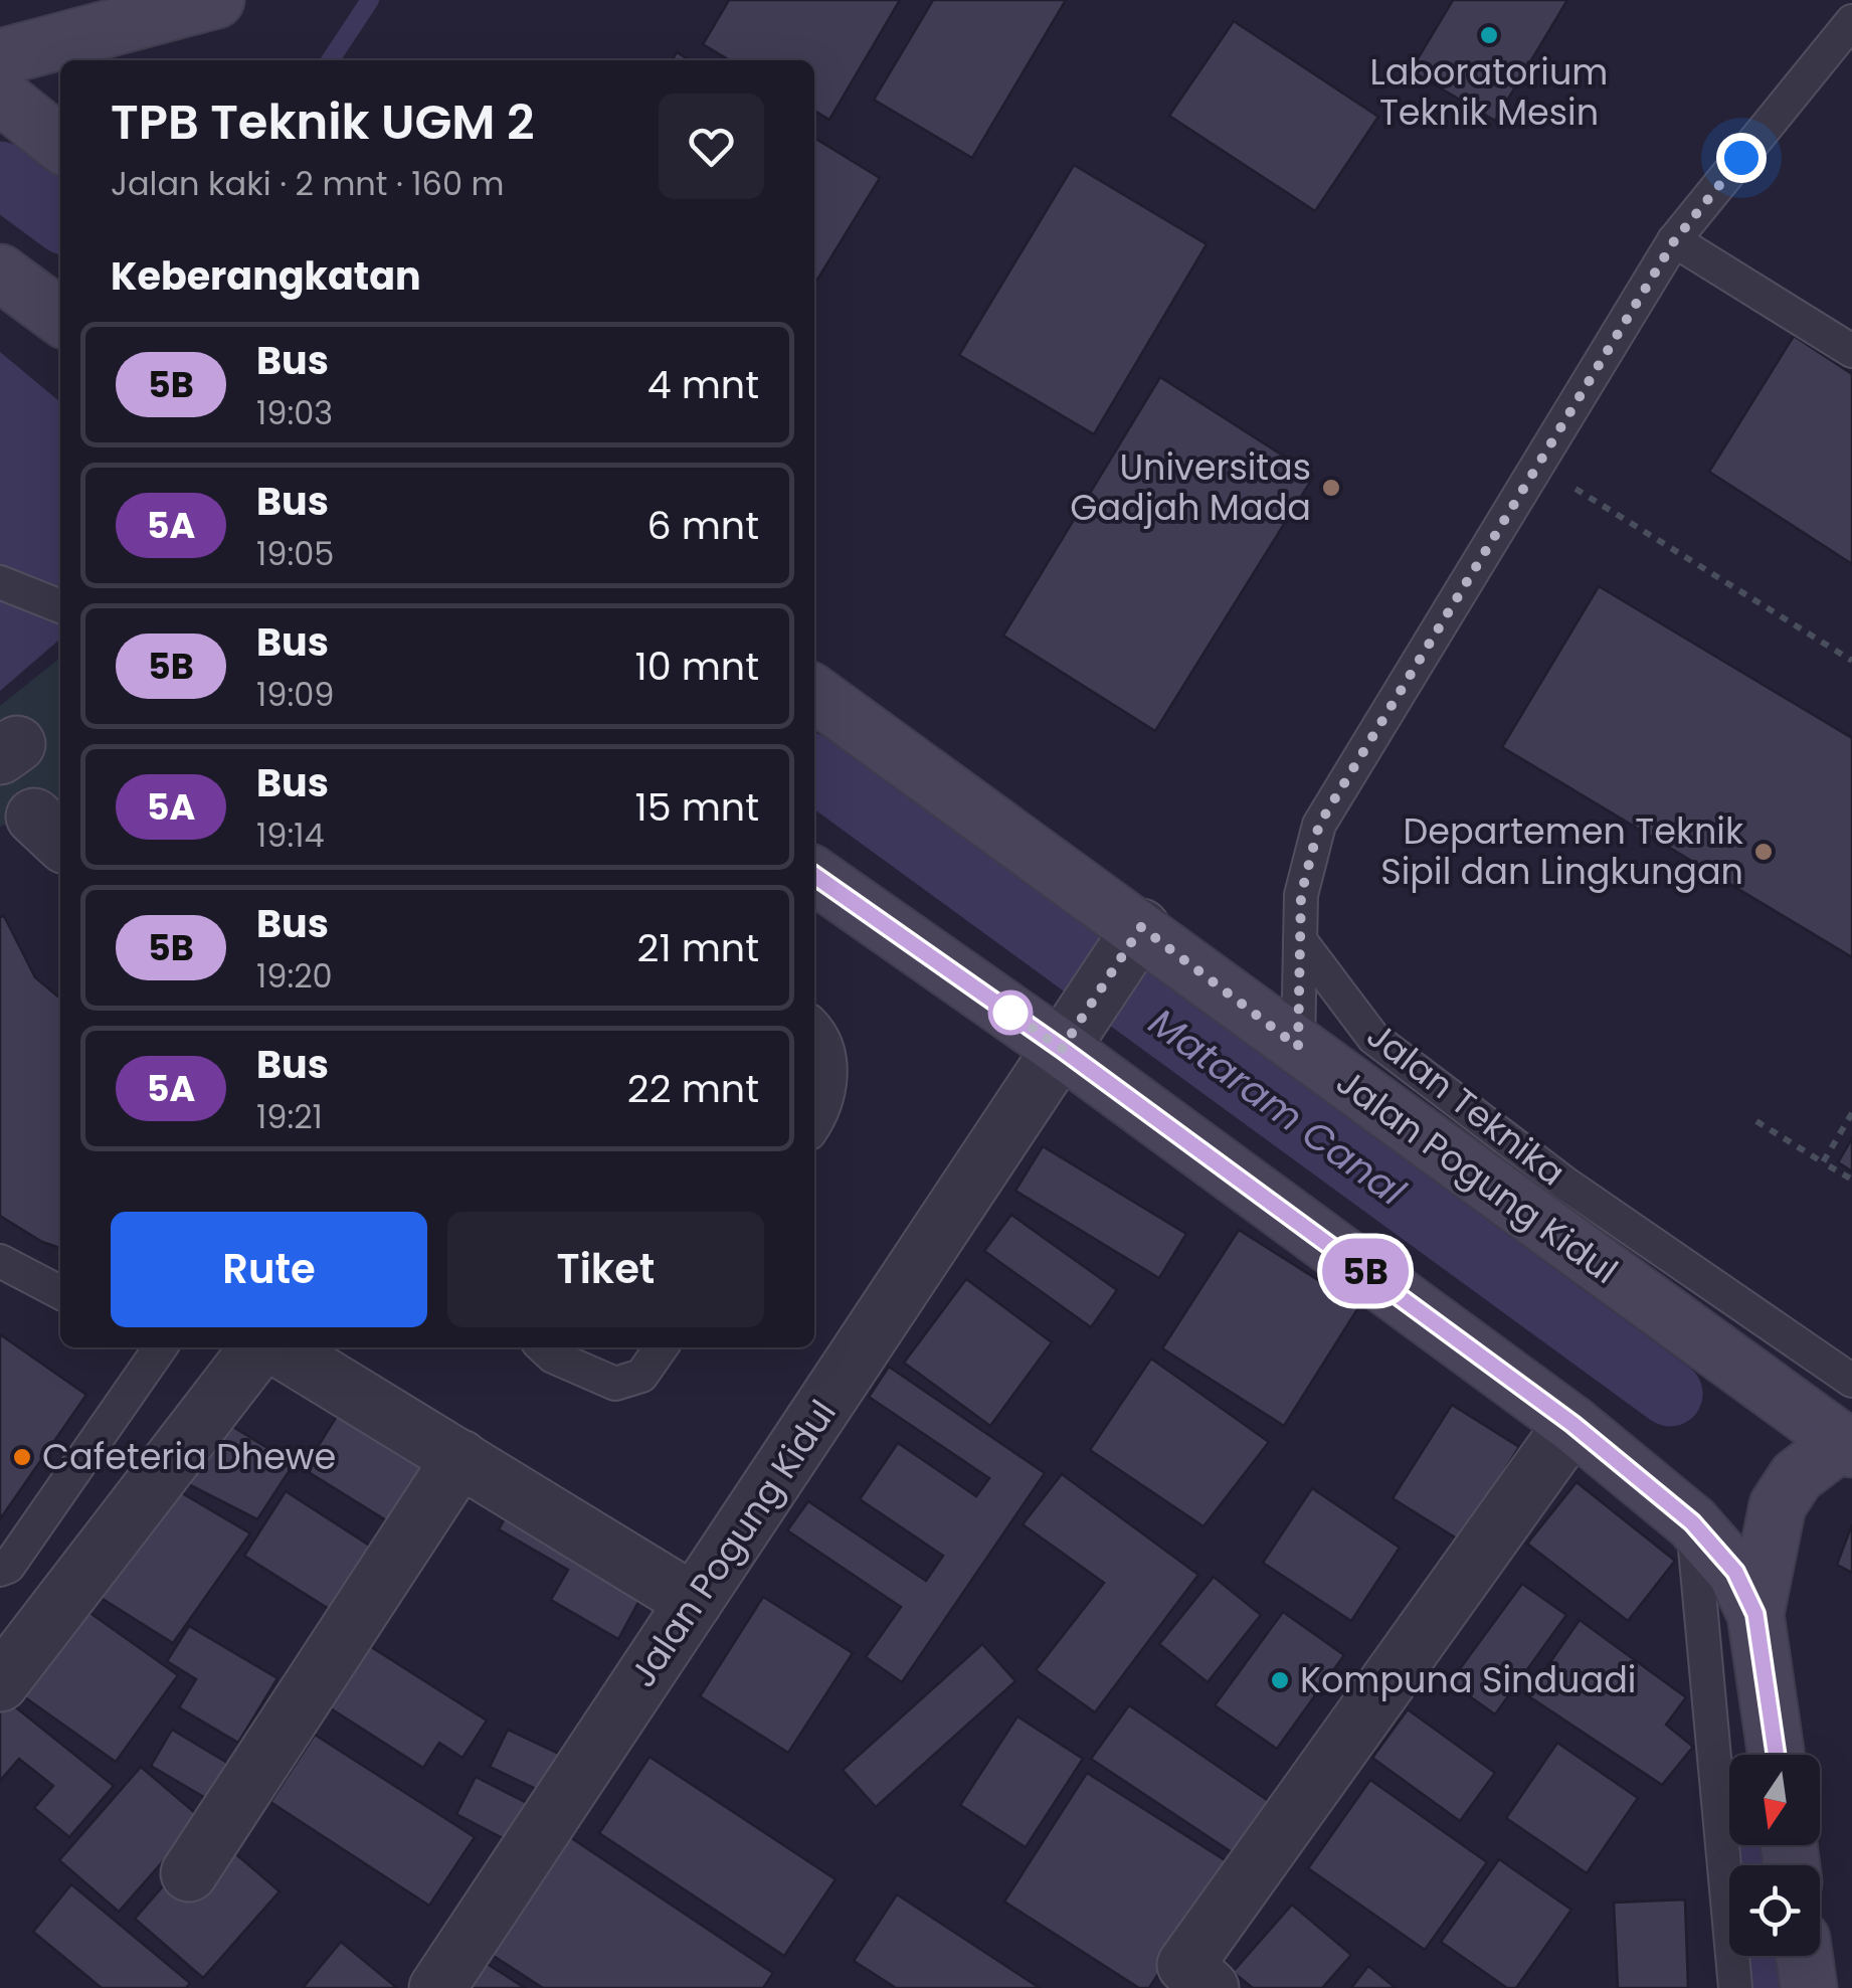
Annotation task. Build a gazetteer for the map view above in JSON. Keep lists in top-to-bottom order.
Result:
{
  "streets": {
    "main road": ["Jalan Pogung Kidul"],
    "lane": ["Jalan Teknika"]
  },
  "water": ["Mataram Canal"],
  "places": [
    "Laboratorium Teknik Mesin",
    "Universitas Gadjah Mada",
    "Departemen Teknik Sipil dan Lingkungan",
    "Cafeteria Dhewe",
    "Kompuna Sinduadi"
  ],
  "lines": ["bus line 5B"],
  "north": "bottom",
  "page": {
    "on_map": "5B",
    "heading": [
      ["TPB Teknik UGM 2", "Jalan kaki · 2 mnt · 160 m"],
      "Keberangkatan"
    ],
    "list": [
      {
        "mark": "5B",
        "name": "Bus",
        "note": "19:03",
        "value": "4 mnt"
      },
      {
        "mark": "5A",
        "name": "Bus",
        "note": "19:05",
        "value": "6 mnt"
      },
      {
        "mark": "5B",
        "name": "Bus",
        "note": "19:09",
        "value": "10 mnt"
      },
      {
        "mark": "5A",
        "name": "Bus",
        "note": "19:14",
        "value": "15 mnt"
      },
      {
        "mark": "5B",
        "name": "Bus",
        "note": "19:20",
        "value": "21 mnt"
      },
      {
        "mark": "5A",
        "name": "Bus",
        "note": "19:21",
        "value": "22 mnt"
      }
    ],
    "buttons": ["Rute", "Tiket"]
  }
}
